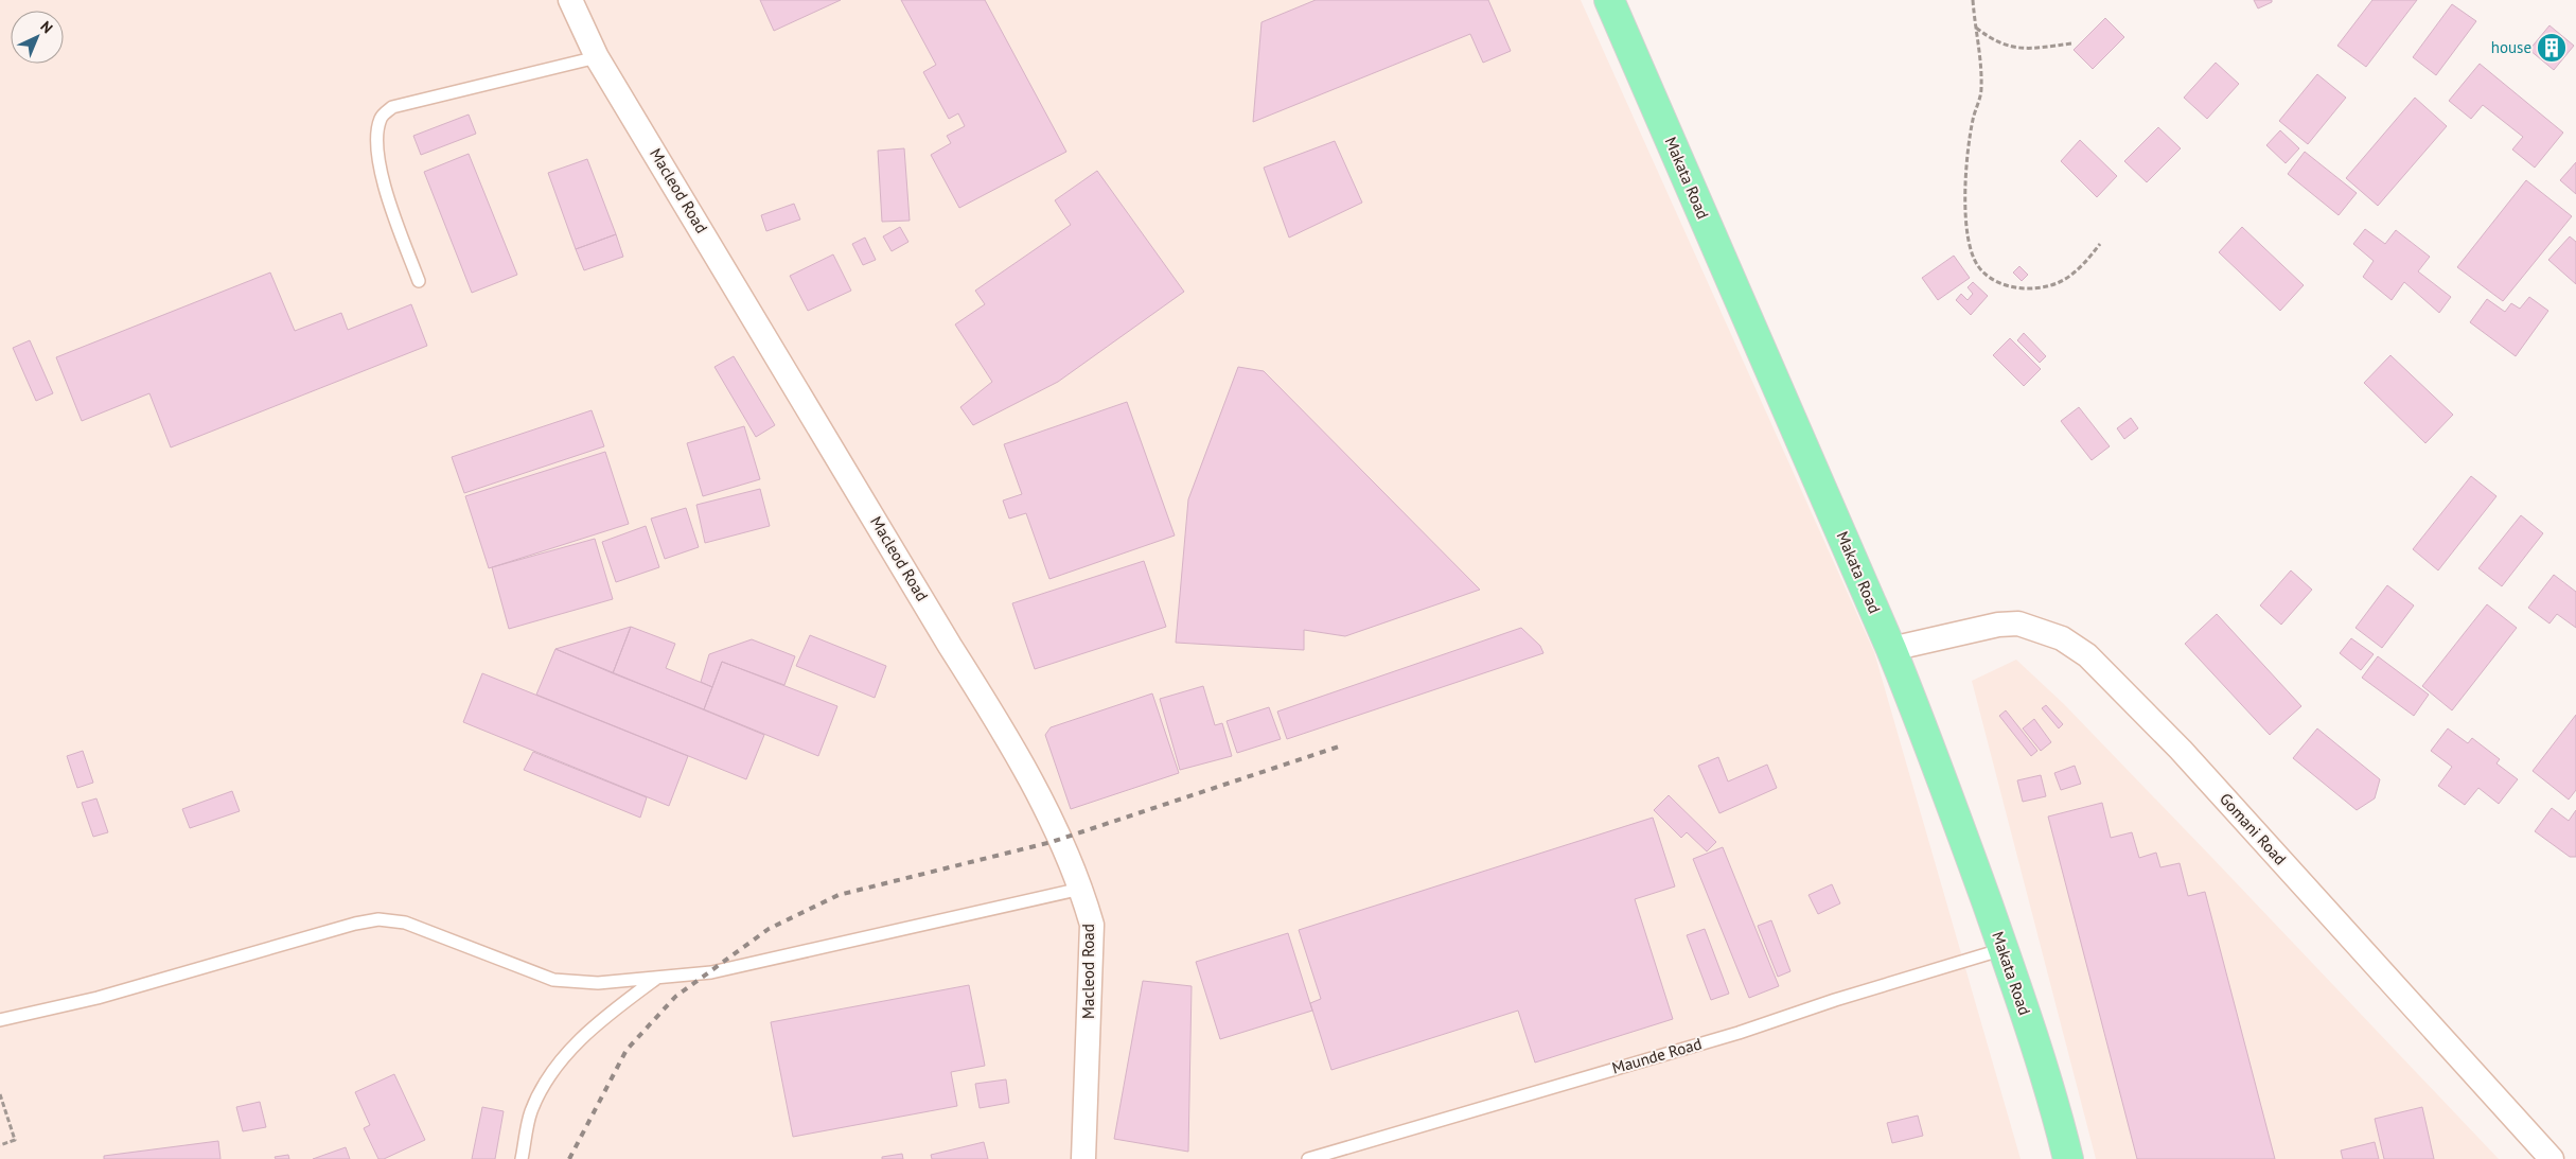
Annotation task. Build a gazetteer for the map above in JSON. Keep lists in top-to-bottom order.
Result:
{
  "streets": {
    "main road": ["Makata Road"],
    "street": ["Macleod Road", "Gomani Road"],
    "lane": ["Maunde Road"]
  },
  "crossings": [
    ["Makata Road", "Gomani Road"],
    ["Makata Road", "Maunde Road"]
  ],
  "places": {
    "building": ["house"]
  },
  "north": "top right"
}
